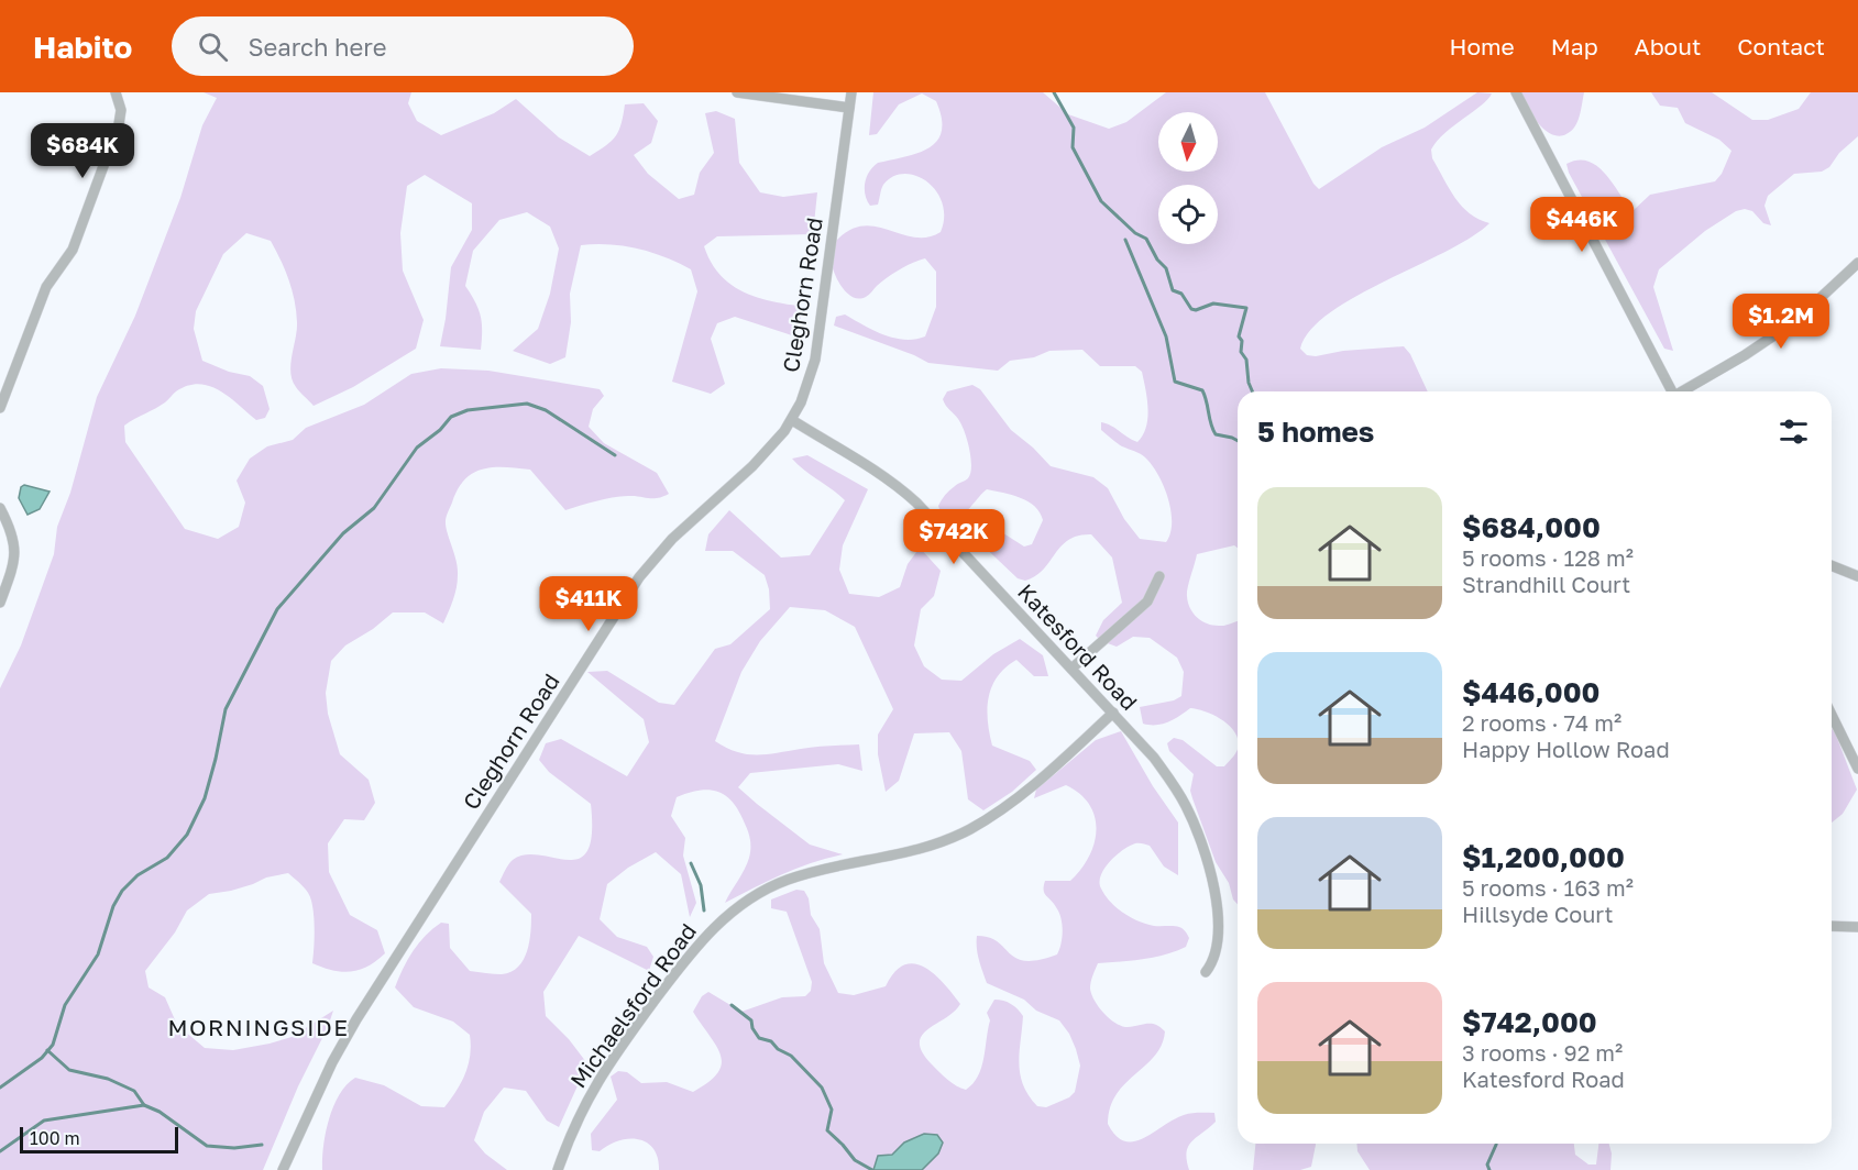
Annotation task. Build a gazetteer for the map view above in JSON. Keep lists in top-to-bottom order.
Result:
{
  "streets": {
    "street": ["Cleghorn Road", "Katesford Road", "Michaelsford Road"]
  },
  "crossings": [
    ["Cleghorn Road", "Katesford Road"],
    ["Katesford Road", "Michaelsford Road"]
  ],
  "districts": ["MORNINGSIDE"],
  "scale_bar": "100 m",
  "north": "bottom",
  "page": {
    "header": "Habito",
    "search": "Search here",
    "nav": [
      "Home",
      "Map",
      "About",
      "Contact"
    ],
    "price": [
      "$684K",
      "$446K",
      "$1.2M",
      "$742K",
      "$411K"
    ],
    "heading": "5 homes",
    "list": [
      {
        "name": "$684,000",
        "note": "5 rooms · 128 m² · Strandhill Court"
      },
      {
        "name": "$446,000",
        "note": "2 rooms · 74 m² · Happy Hollow Road"
      },
      {
        "name": "$1,200,000",
        "note": "5 rooms · 163 m² · Hillsyde Court"
      },
      {
        "name": "$742,000",
        "note": "3 rooms · 92 m² · Katesford Road"
      }
    ],
    "scale": "100 m"
  }
}
